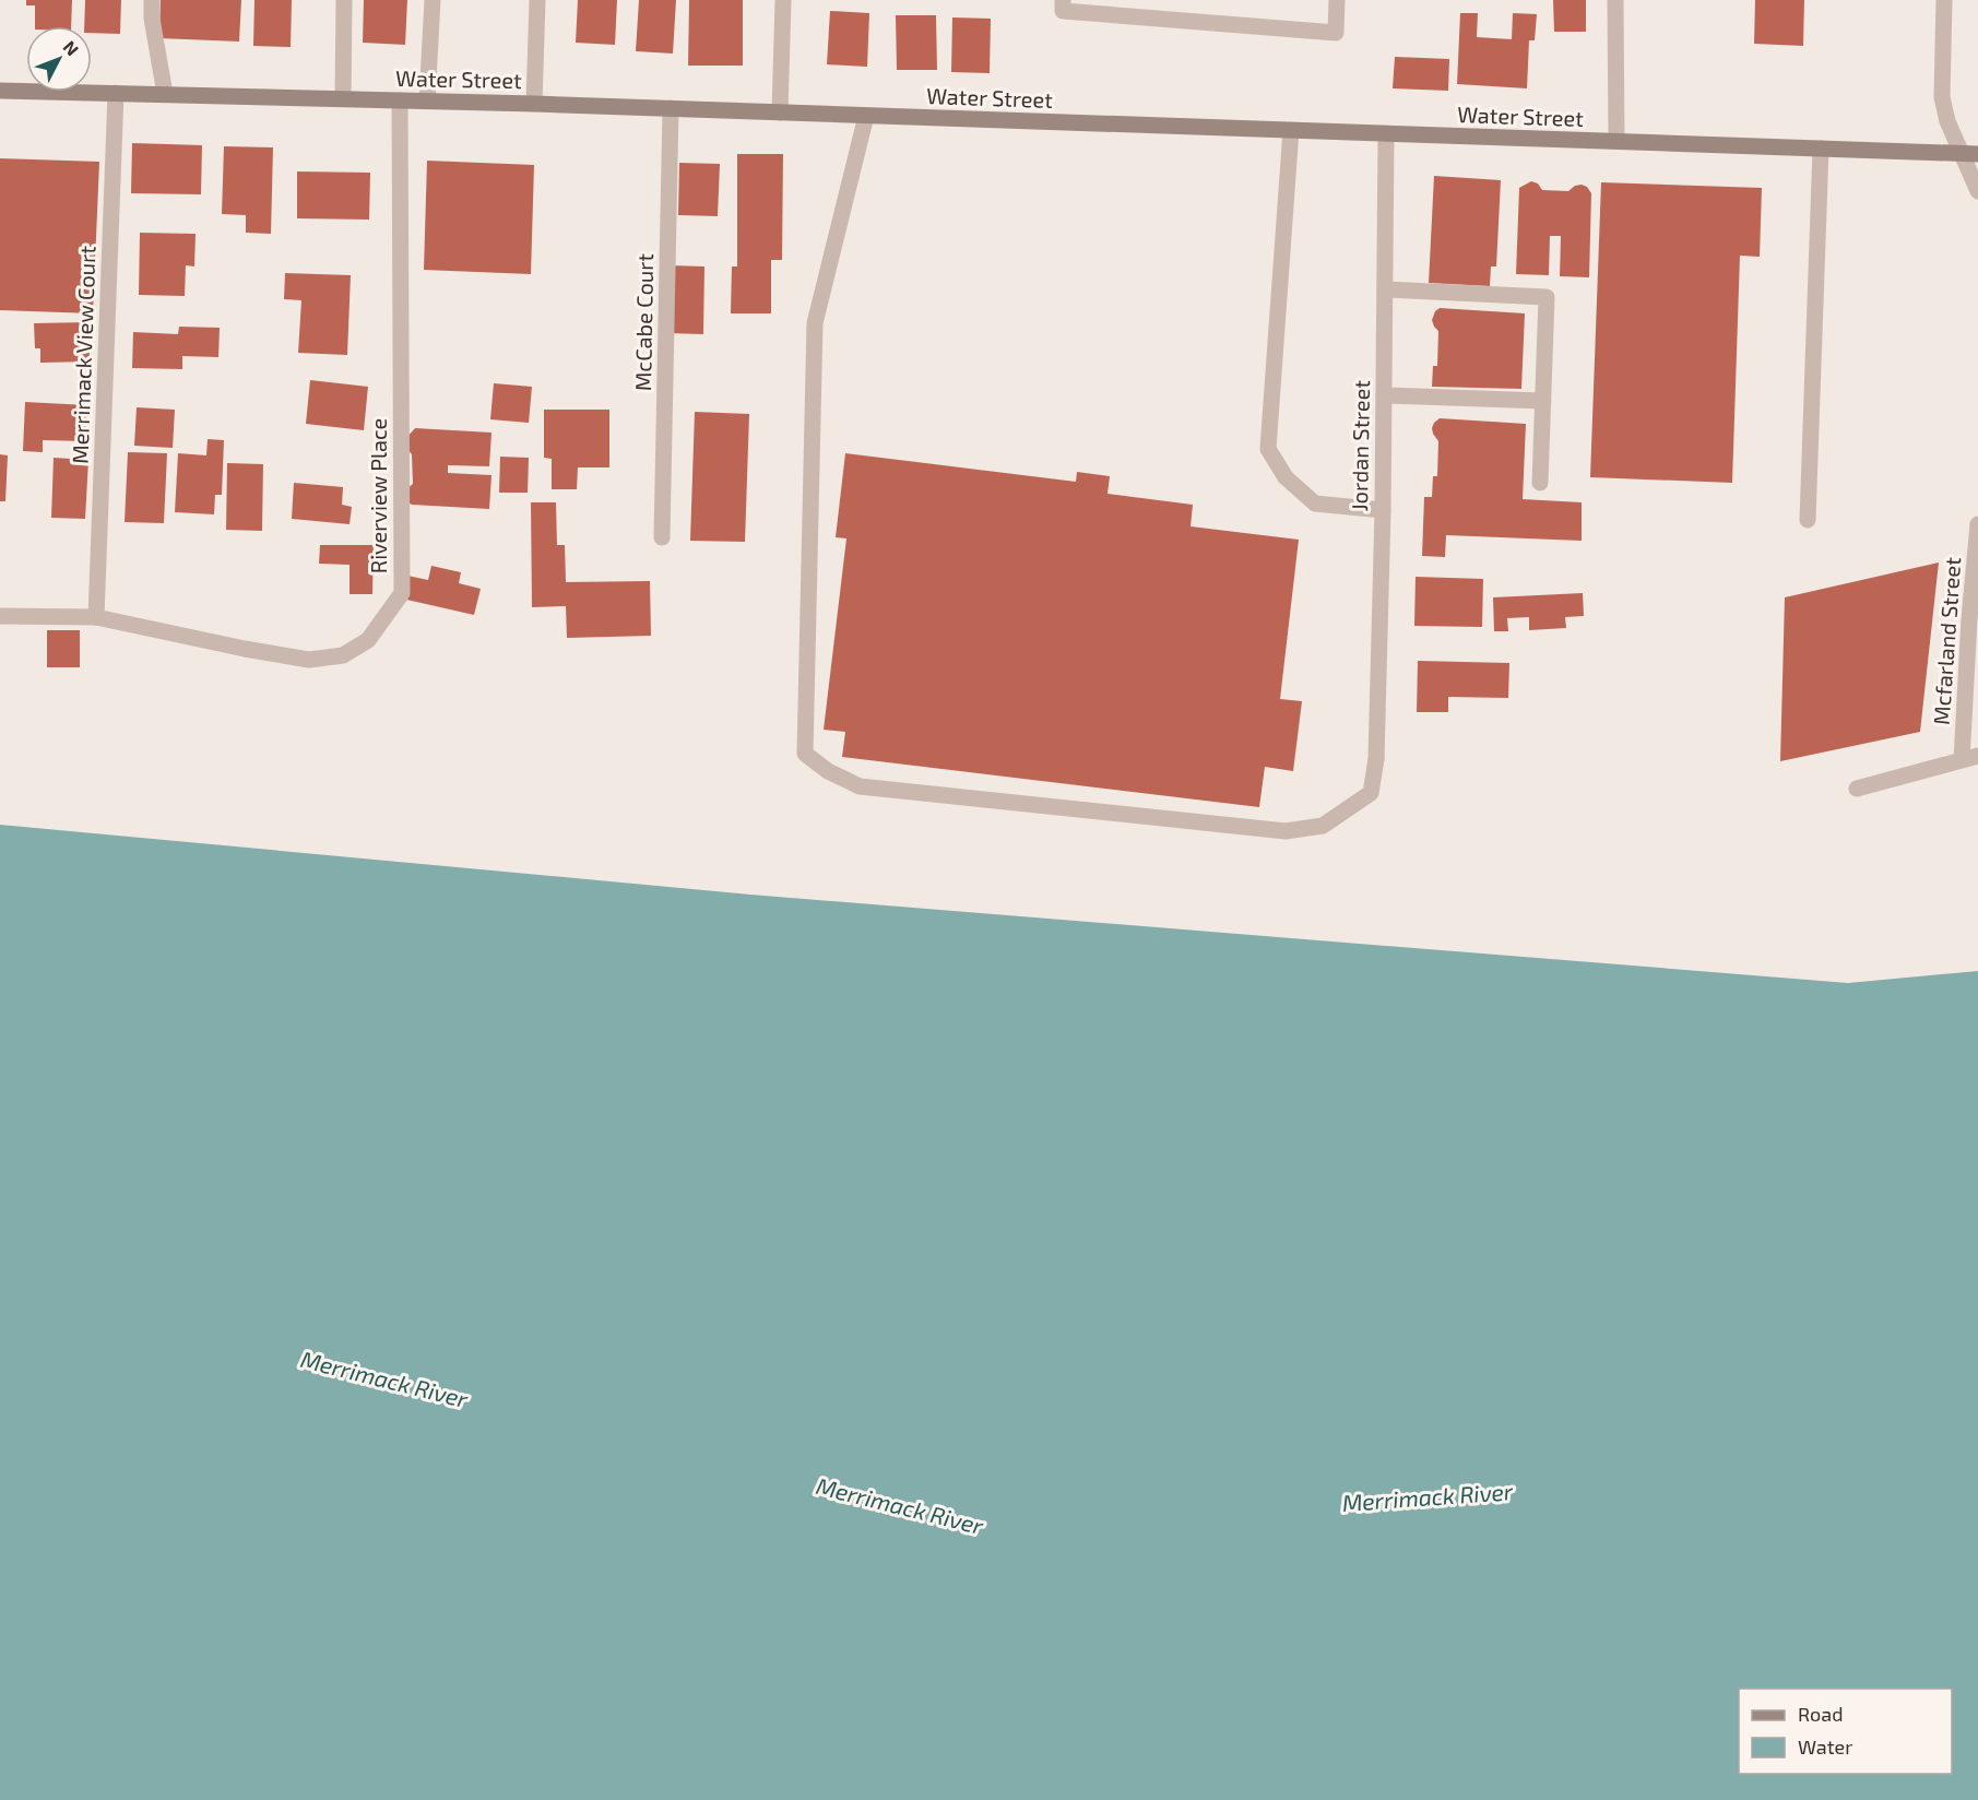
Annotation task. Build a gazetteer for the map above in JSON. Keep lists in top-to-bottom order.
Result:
{
  "streets": {
    "main road": ["Water Street"],
    "street": [
      "McCabe Court",
      "Merrimack View Court",
      "Jordan Street",
      "Riverview Place",
      "Mcfarland Street"
    ]
  },
  "crossings": [
    ["Water Street", "McCabe Court"],
    ["Water Street", "Merrimack View Court"],
    ["Water Street", "Jordan Street"],
    ["Water Street", "Riverview Place"],
    ["Merrimack View Court", "Riverview Place"]
  ],
  "water": ["Merrimack River"],
  "legend": ["Road", "Water"],
  "north": "top right"
}
